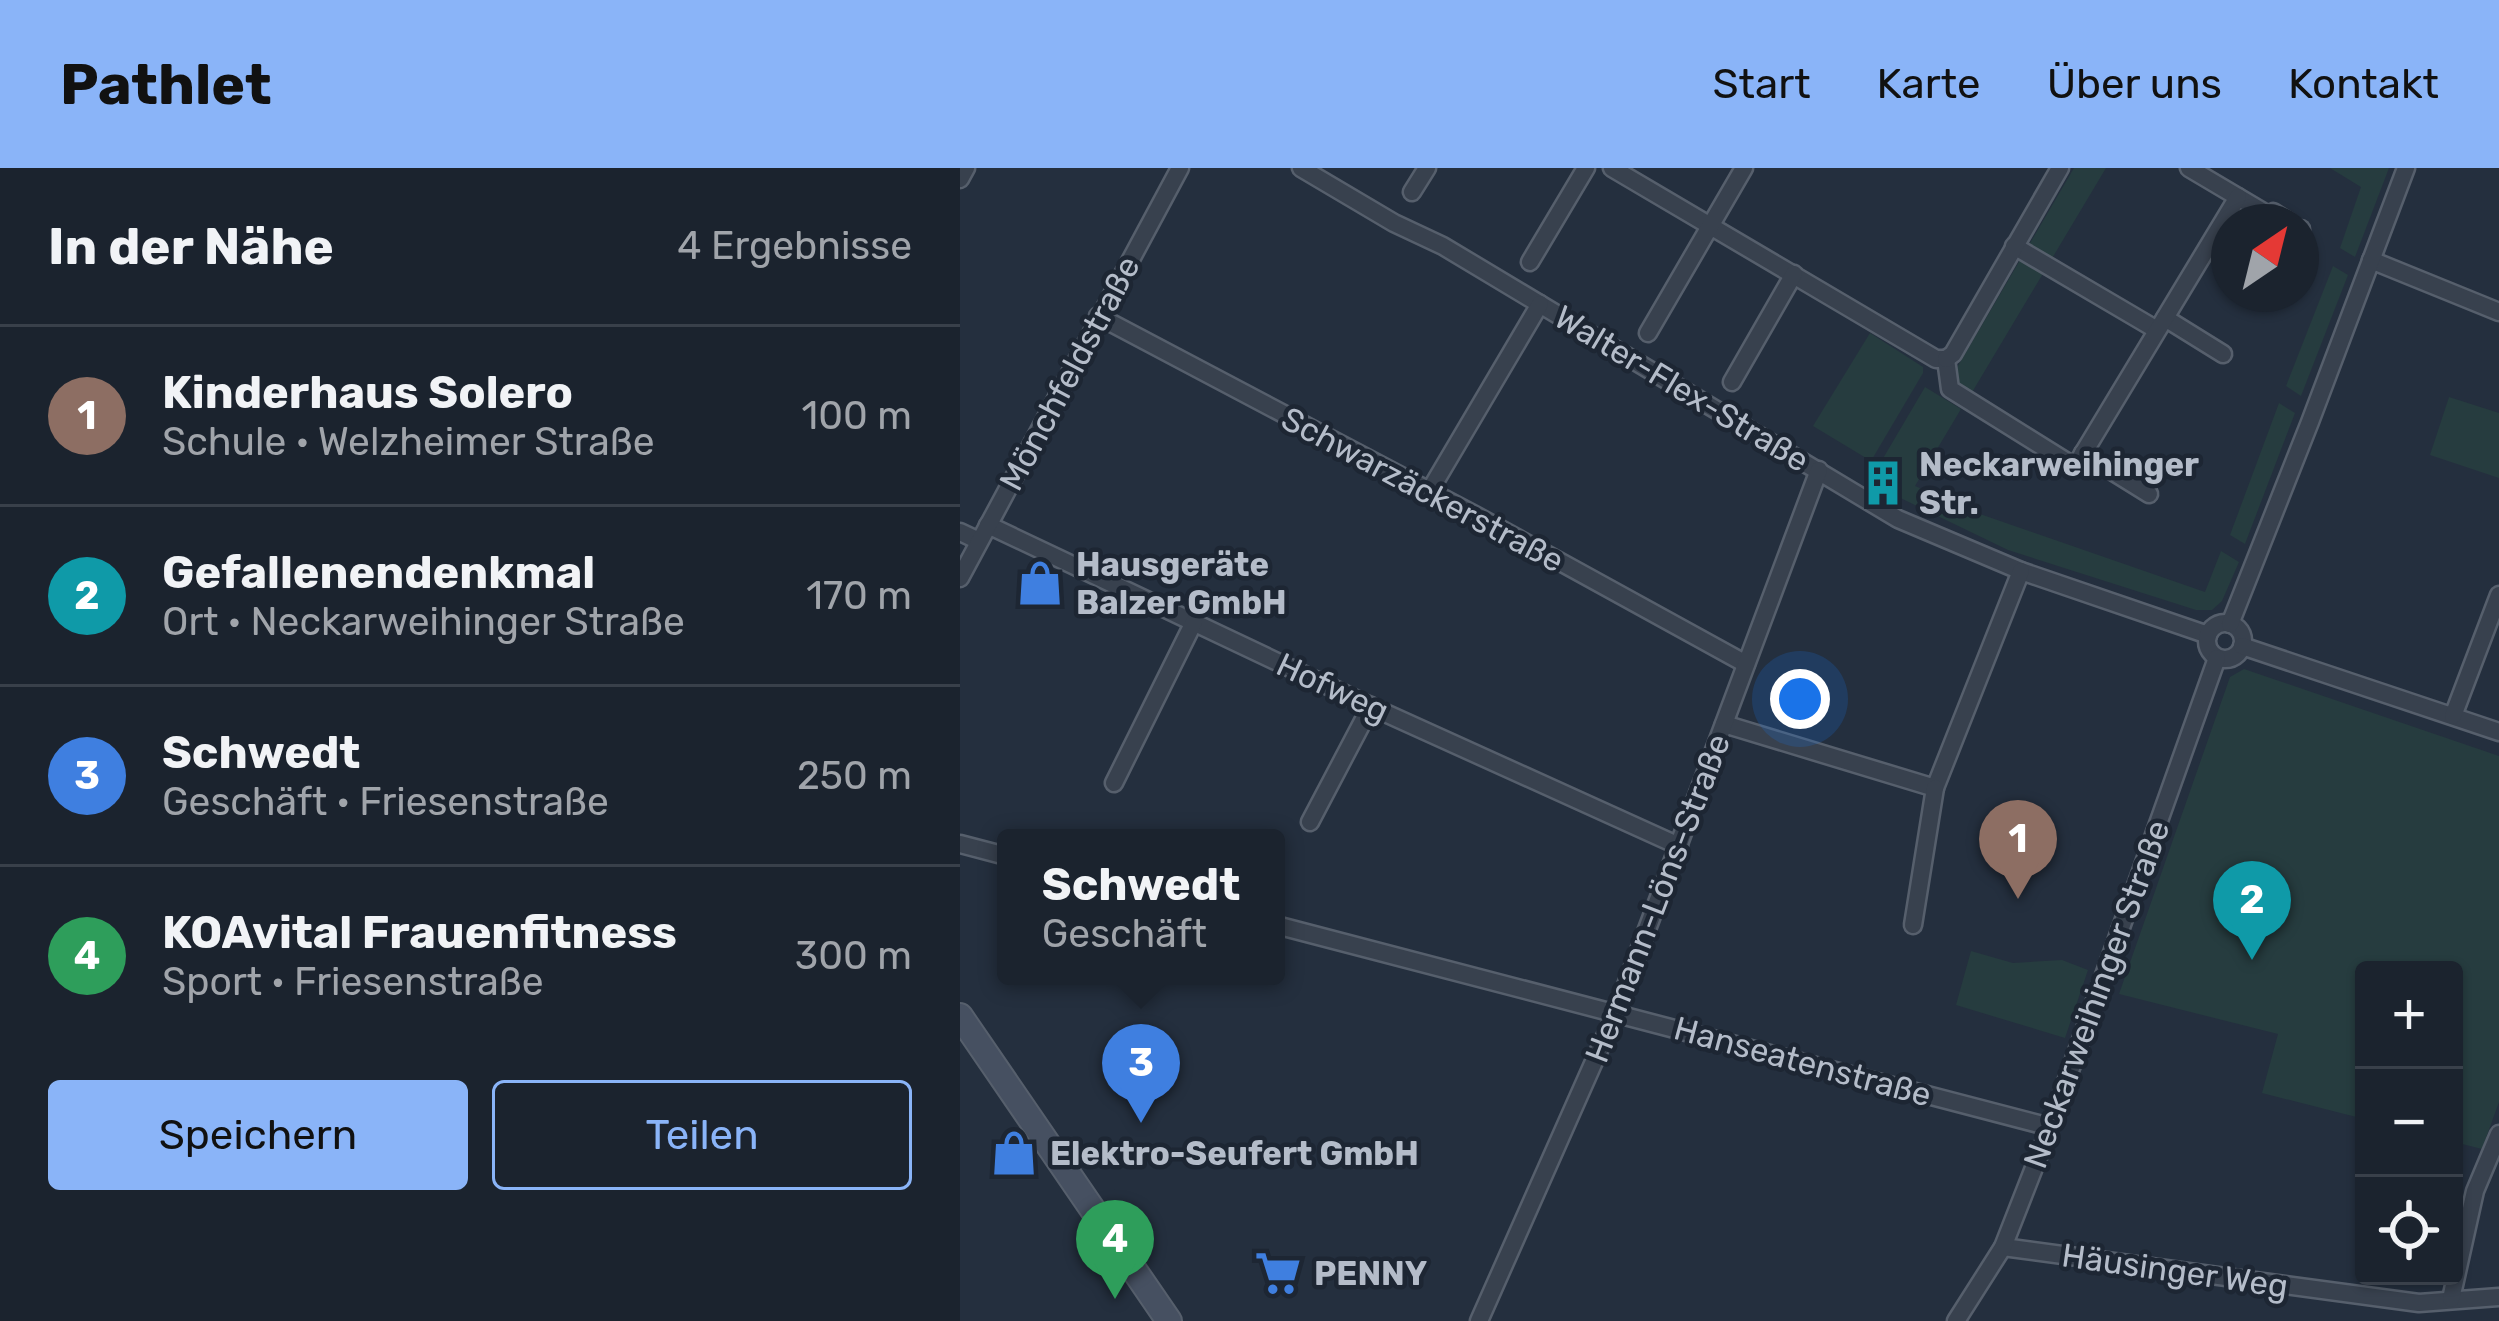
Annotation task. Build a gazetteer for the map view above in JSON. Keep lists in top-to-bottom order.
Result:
{
  "streets": {
    "street": [
      "Mönchfeldstraße",
      "Walter-Flex-Straße",
      "Schwarzäckerstraße",
      "Hofweg",
      "Hermann-Löns-Straße",
      "Neckarweihinger Straße",
      "Hanseatenstraße",
      "Häusinger Weg"
    ]
  },
  "crossings": [
    ["Mönchfeldstraße", "Schwarzäckerstraße"],
    ["Mönchfeldstraße", "Hofweg"],
    ["Walter-Flex-Straße", "Hermann-Löns-Straße"],
    ["Walter-Flex-Straße", "Neckarweihinger Straße"],
    ["Schwarzäckerstraße", "Hermann-Löns-Straße"],
    ["Hofweg", "Hermann-Löns-Straße"],
    ["Hermann-Löns-Straße", "Hanseatenstraße"],
    ["Neckarweihinger Straße", "Hanseatenstraße"],
    ["Neckarweihinger Straße", "Häusinger Weg"]
  ],
  "places": {
    "building": ["Neckarweihinger Str."],
    "shop": ["Hausgeräte Balzer GmbH", "Elektro-Seufert GmbH"],
    "supermarket": ["PENNY"]
  },
  "north": "top right",
  "page": {
    "header": "Pathlet",
    "nav": [
      "Start",
      "Karte",
      "Über uns",
      "Kontakt"
    ],
    "heading": ["In der Nähe", "4 Ergebnisse"],
    "list": [
      {
        "mark": "1",
        "name": "Kinderhaus Solero",
        "note": "Schule · Welzheimer Straße",
        "value": "100 m"
      },
      {
        "mark": "2",
        "name": "Gefallenendenkmal",
        "note": "Ort · Neckarweihinger Straße",
        "value": "170 m"
      },
      {
        "mark": "3",
        "name": "Schwedt",
        "note": "Geschäft · Friesenstraße",
        "value": "250 m"
      },
      {
        "mark": "4",
        "name": "KOAvital Frauenfitness",
        "note": "Sport · Friesenstraße",
        "value": "300 m"
      }
    ],
    "pins": [
      "1",
      "2",
      "3",
      "4"
    ],
    "popup": ["Schwedt", "Geschäft"],
    "map_buttons": ["+", "−"],
    "buttons": ["Speichern", "Teilen"]
  }
}
